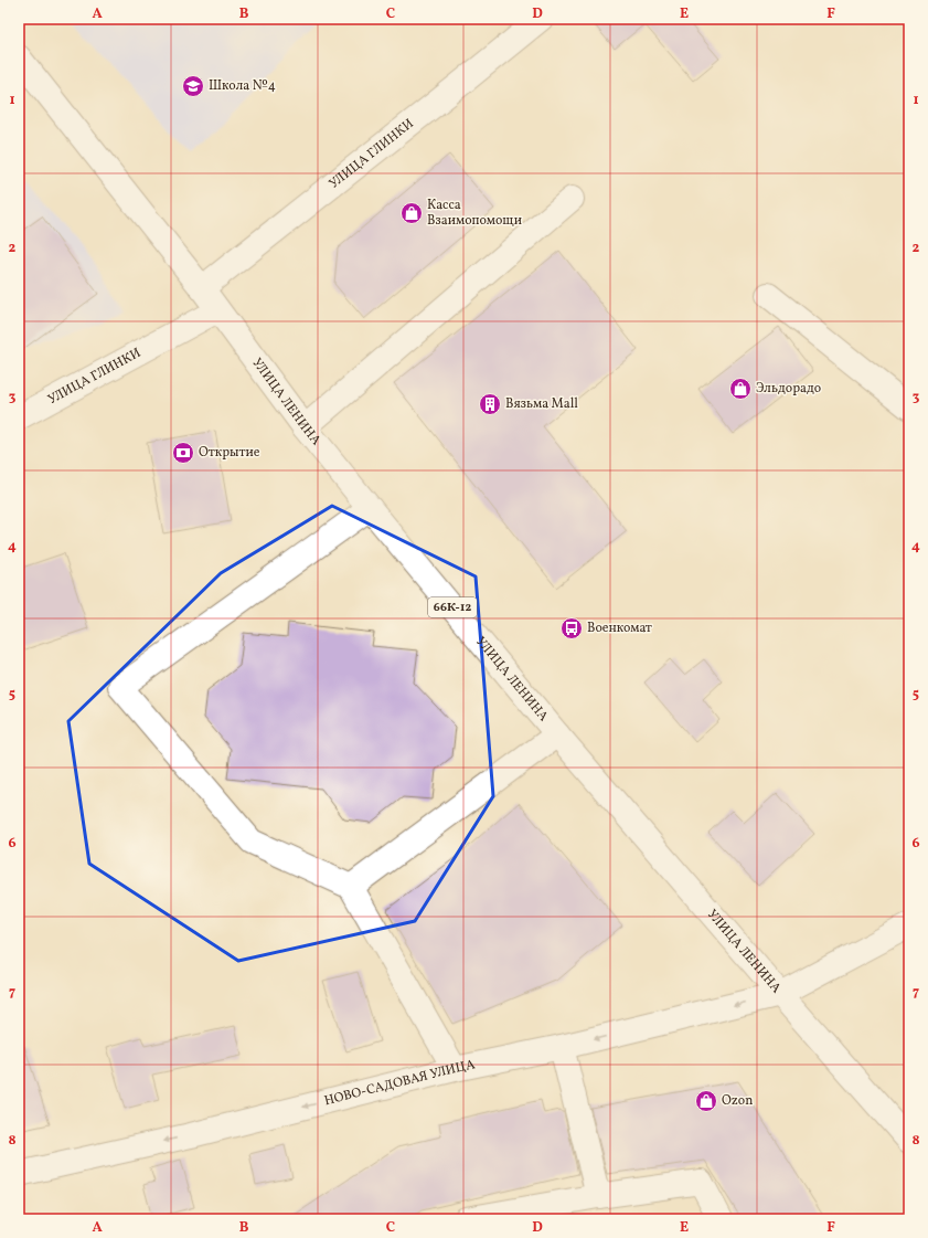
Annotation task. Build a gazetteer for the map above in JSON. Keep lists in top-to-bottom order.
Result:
{
  "streets": {
    "street": [
      "УЛИЦА ГЛИНКИ",
      "УЛИЦА ЛЕНИНА",
      "66К-12",
      "НОВО-САДОВАЯ УЛИЦА"
    ]
  },
  "crossings": [
    ["УЛИЦА ГЛИНКИ", "УЛИЦА ЛЕНИНА"],
    ["УЛИЦА ЛЕНИНА", "НОВО-САДОВАЯ УЛИЦА"]
  ],
  "one_way": ["НОВО-САДОВАЯ УЛИЦА"],
  "places": {
    "school or university": ["Школа №4"],
    "shop": ["Касса Взаимопомощи", "Эльдорадо", "Ozon"],
    "building": ["Вязьма Mall"],
    "bank": ["Открытие"],
    "bus stop": ["Военкомат"]
  },
  "grid": {
    "columns": [
      "A",
      "B",
      "C",
      "D",
      "E",
      "F"
    ],
    "rows": [
      "1",
      "2",
      "3",
      "4",
      "5",
      "6",
      "7",
      "8"
    ]
  }
}
